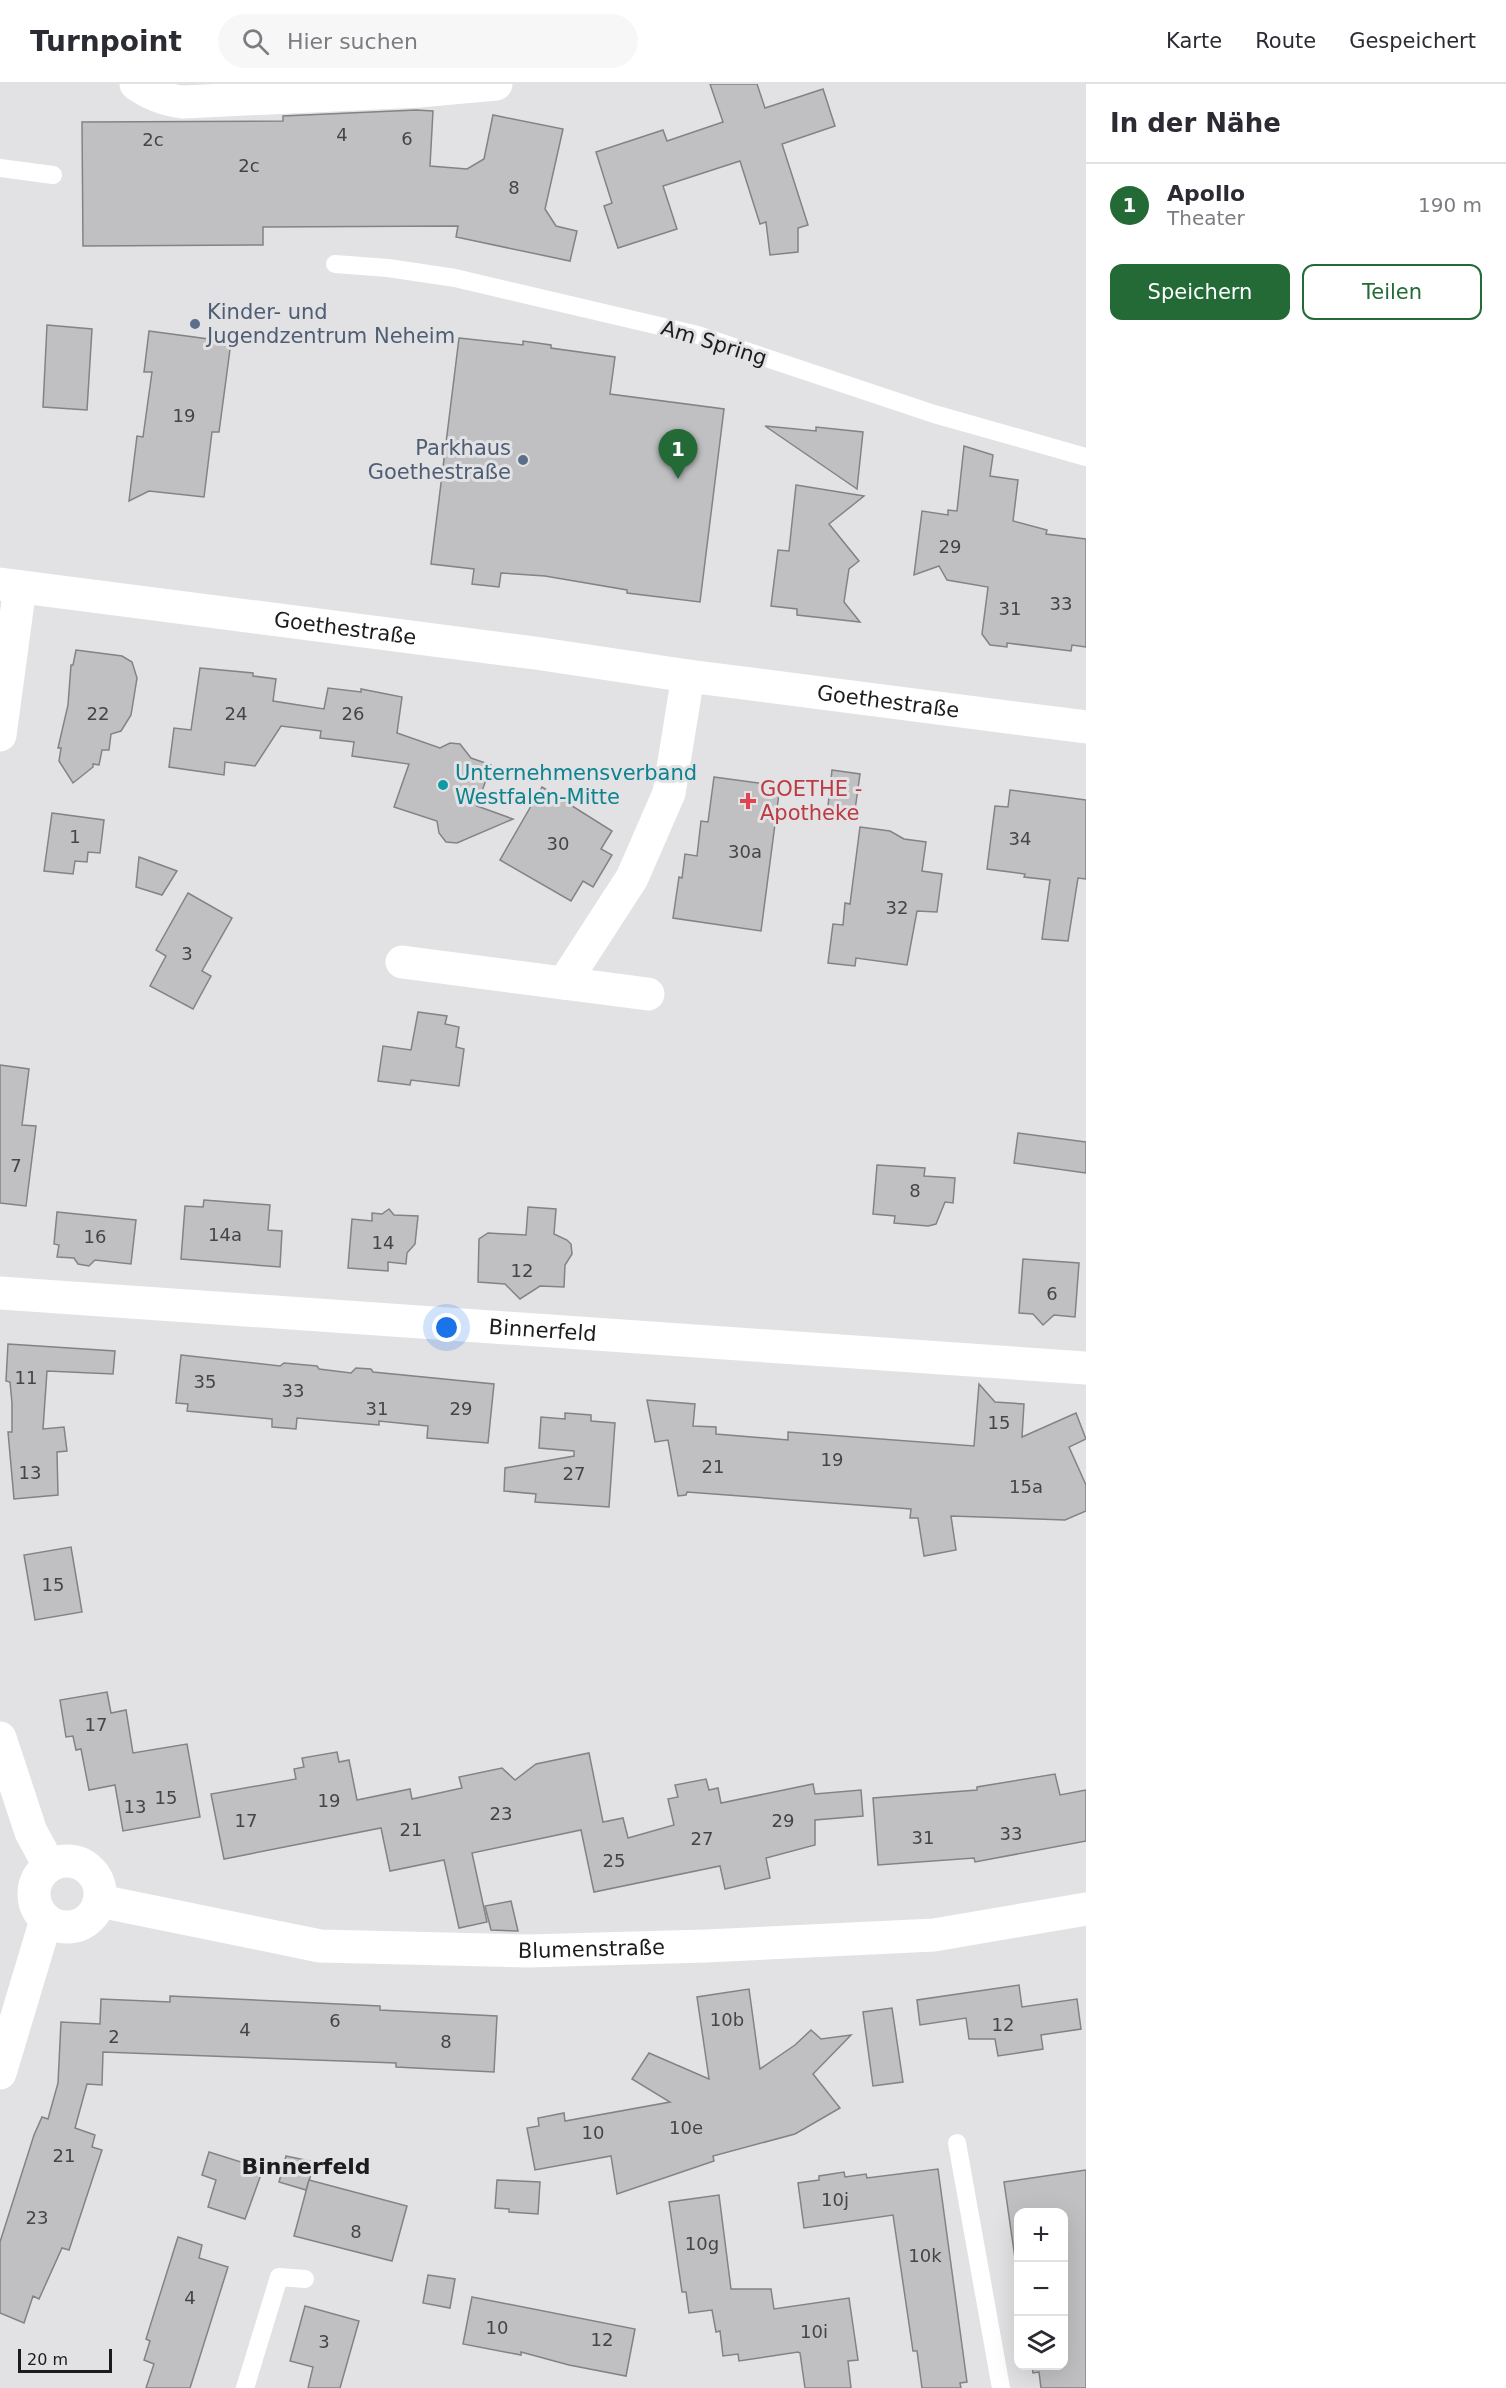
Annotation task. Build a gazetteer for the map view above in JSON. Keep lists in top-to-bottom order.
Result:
{
  "streets": {
    "street": ["Goethestraße", "Binnerfeld", "Blumenstraße"],
    "lane": ["Am Spring"]
  },
  "districts": ["Binnerfeld"],
  "places": {
    "other": ["Kinder- und Jugendzentrum Neheim", "Parkhaus Goethestraße", "Unternehmensverband Westfalen-Mitte"],
    "health": ["GOETHE - Apotheke"]
  },
  "house_numbers": [
    "4",
    "6",
    "2c",
    "2c",
    "8",
    "19",
    "29",
    "33",
    "31",
    "22",
    "24",
    "26",
    "1",
    "34",
    "30",
    "30a",
    "32",
    "3",
    "7",
    "8",
    "14a",
    "16",
    "14",
    "12",
    "6",
    "11",
    "35",
    "33",
    "31",
    "29",
    "15",
    "19",
    "21",
    "13",
    "27",
    "15a",
    "15",
    "17",
    "15",
    "19",
    "13",
    "23",
    "17",
    "29",
    "21",
    "33",
    "31",
    "27",
    "25",
    "10b",
    "6",
    "12",
    "4",
    "2",
    "8",
    "10e",
    "10",
    "21",
    "10j",
    "23",
    "8",
    "10g",
    "10k",
    "4",
    "10",
    "10i",
    "12",
    "3"
  ],
  "scale_bar": "20 m",
  "page": {
    "header": "Turnpoint",
    "search": "Hier suchen",
    "nav": ["Karte", "Route", "Gespeichert"],
    "heading": "In der Nähe",
    "list": [
      {
        "mark": "1",
        "name": "Apollo",
        "note": "Theater",
        "value": "190 m"
      }
    ],
    "buttons": ["Speichern", "Teilen"],
    "pins": "1",
    "map_buttons": ["+", "−"],
    "scale": "20 m"
  }
}
